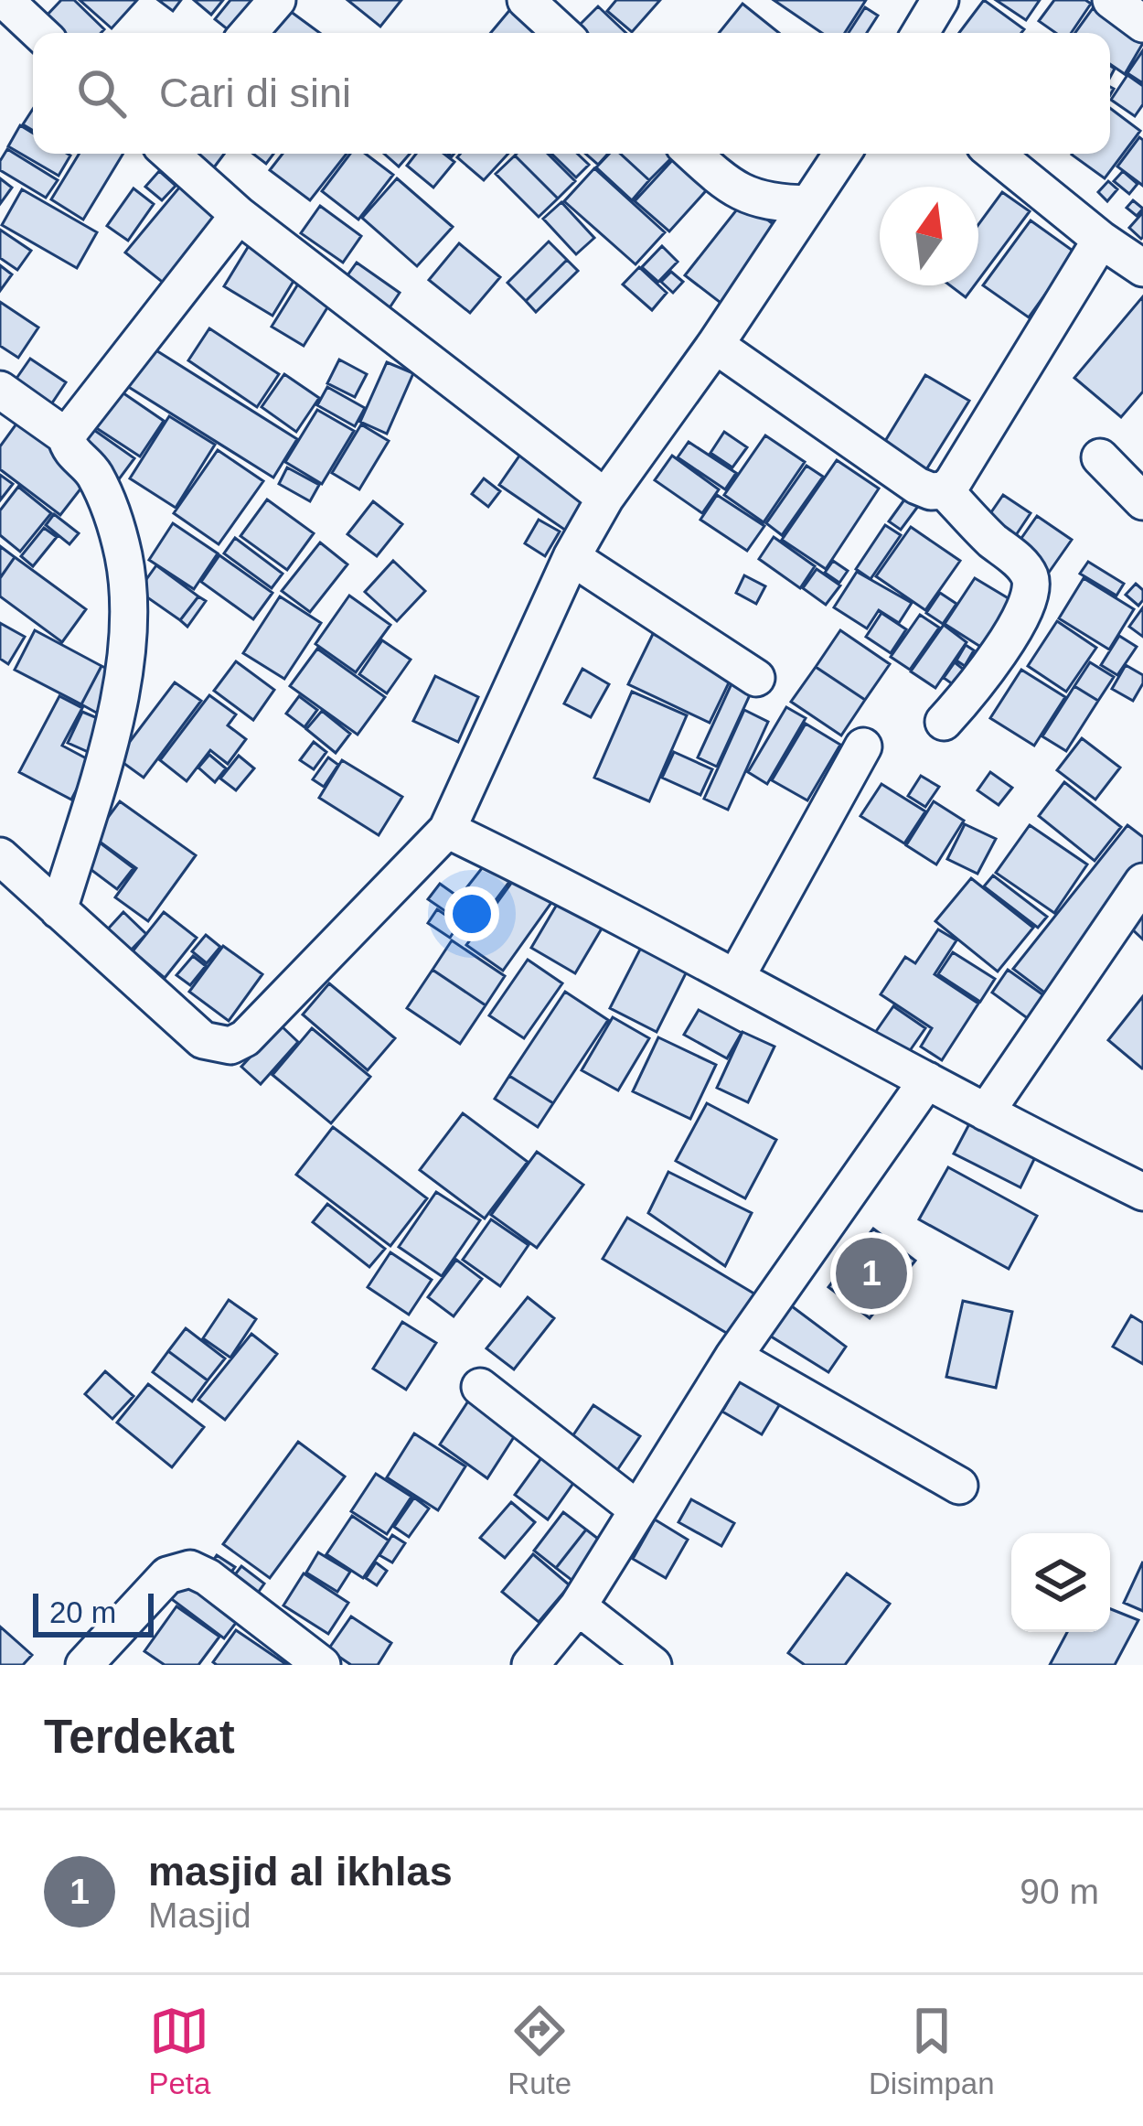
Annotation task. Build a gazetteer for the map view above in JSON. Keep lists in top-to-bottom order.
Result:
{
  "scale_bar": "20 m",
  "north": "top",
  "page": {
    "search": "Cari di sini",
    "pins": "1",
    "scale": "20 m",
    "heading": "Terdekat",
    "list": [
      {
        "mark": "1",
        "name": "masjid al ikhlas",
        "note": "Masjid",
        "value": "90 m"
      }
    ],
    "nav": ["Peta", "Rute", "Disimpan"]
  }
}
